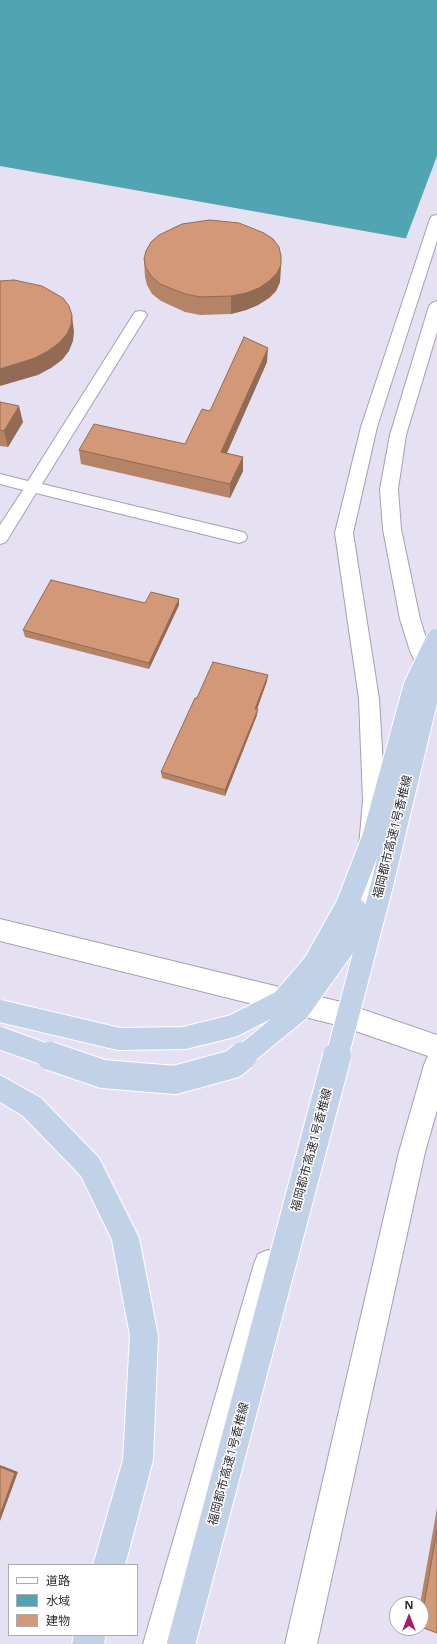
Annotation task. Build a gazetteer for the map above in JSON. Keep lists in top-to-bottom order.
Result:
{
  "streets": {
    "highway": ["福岡都市高速1号香椎線"]
  },
  "legend": ["道路", "水域", "建物"],
  "north": "top"
}
